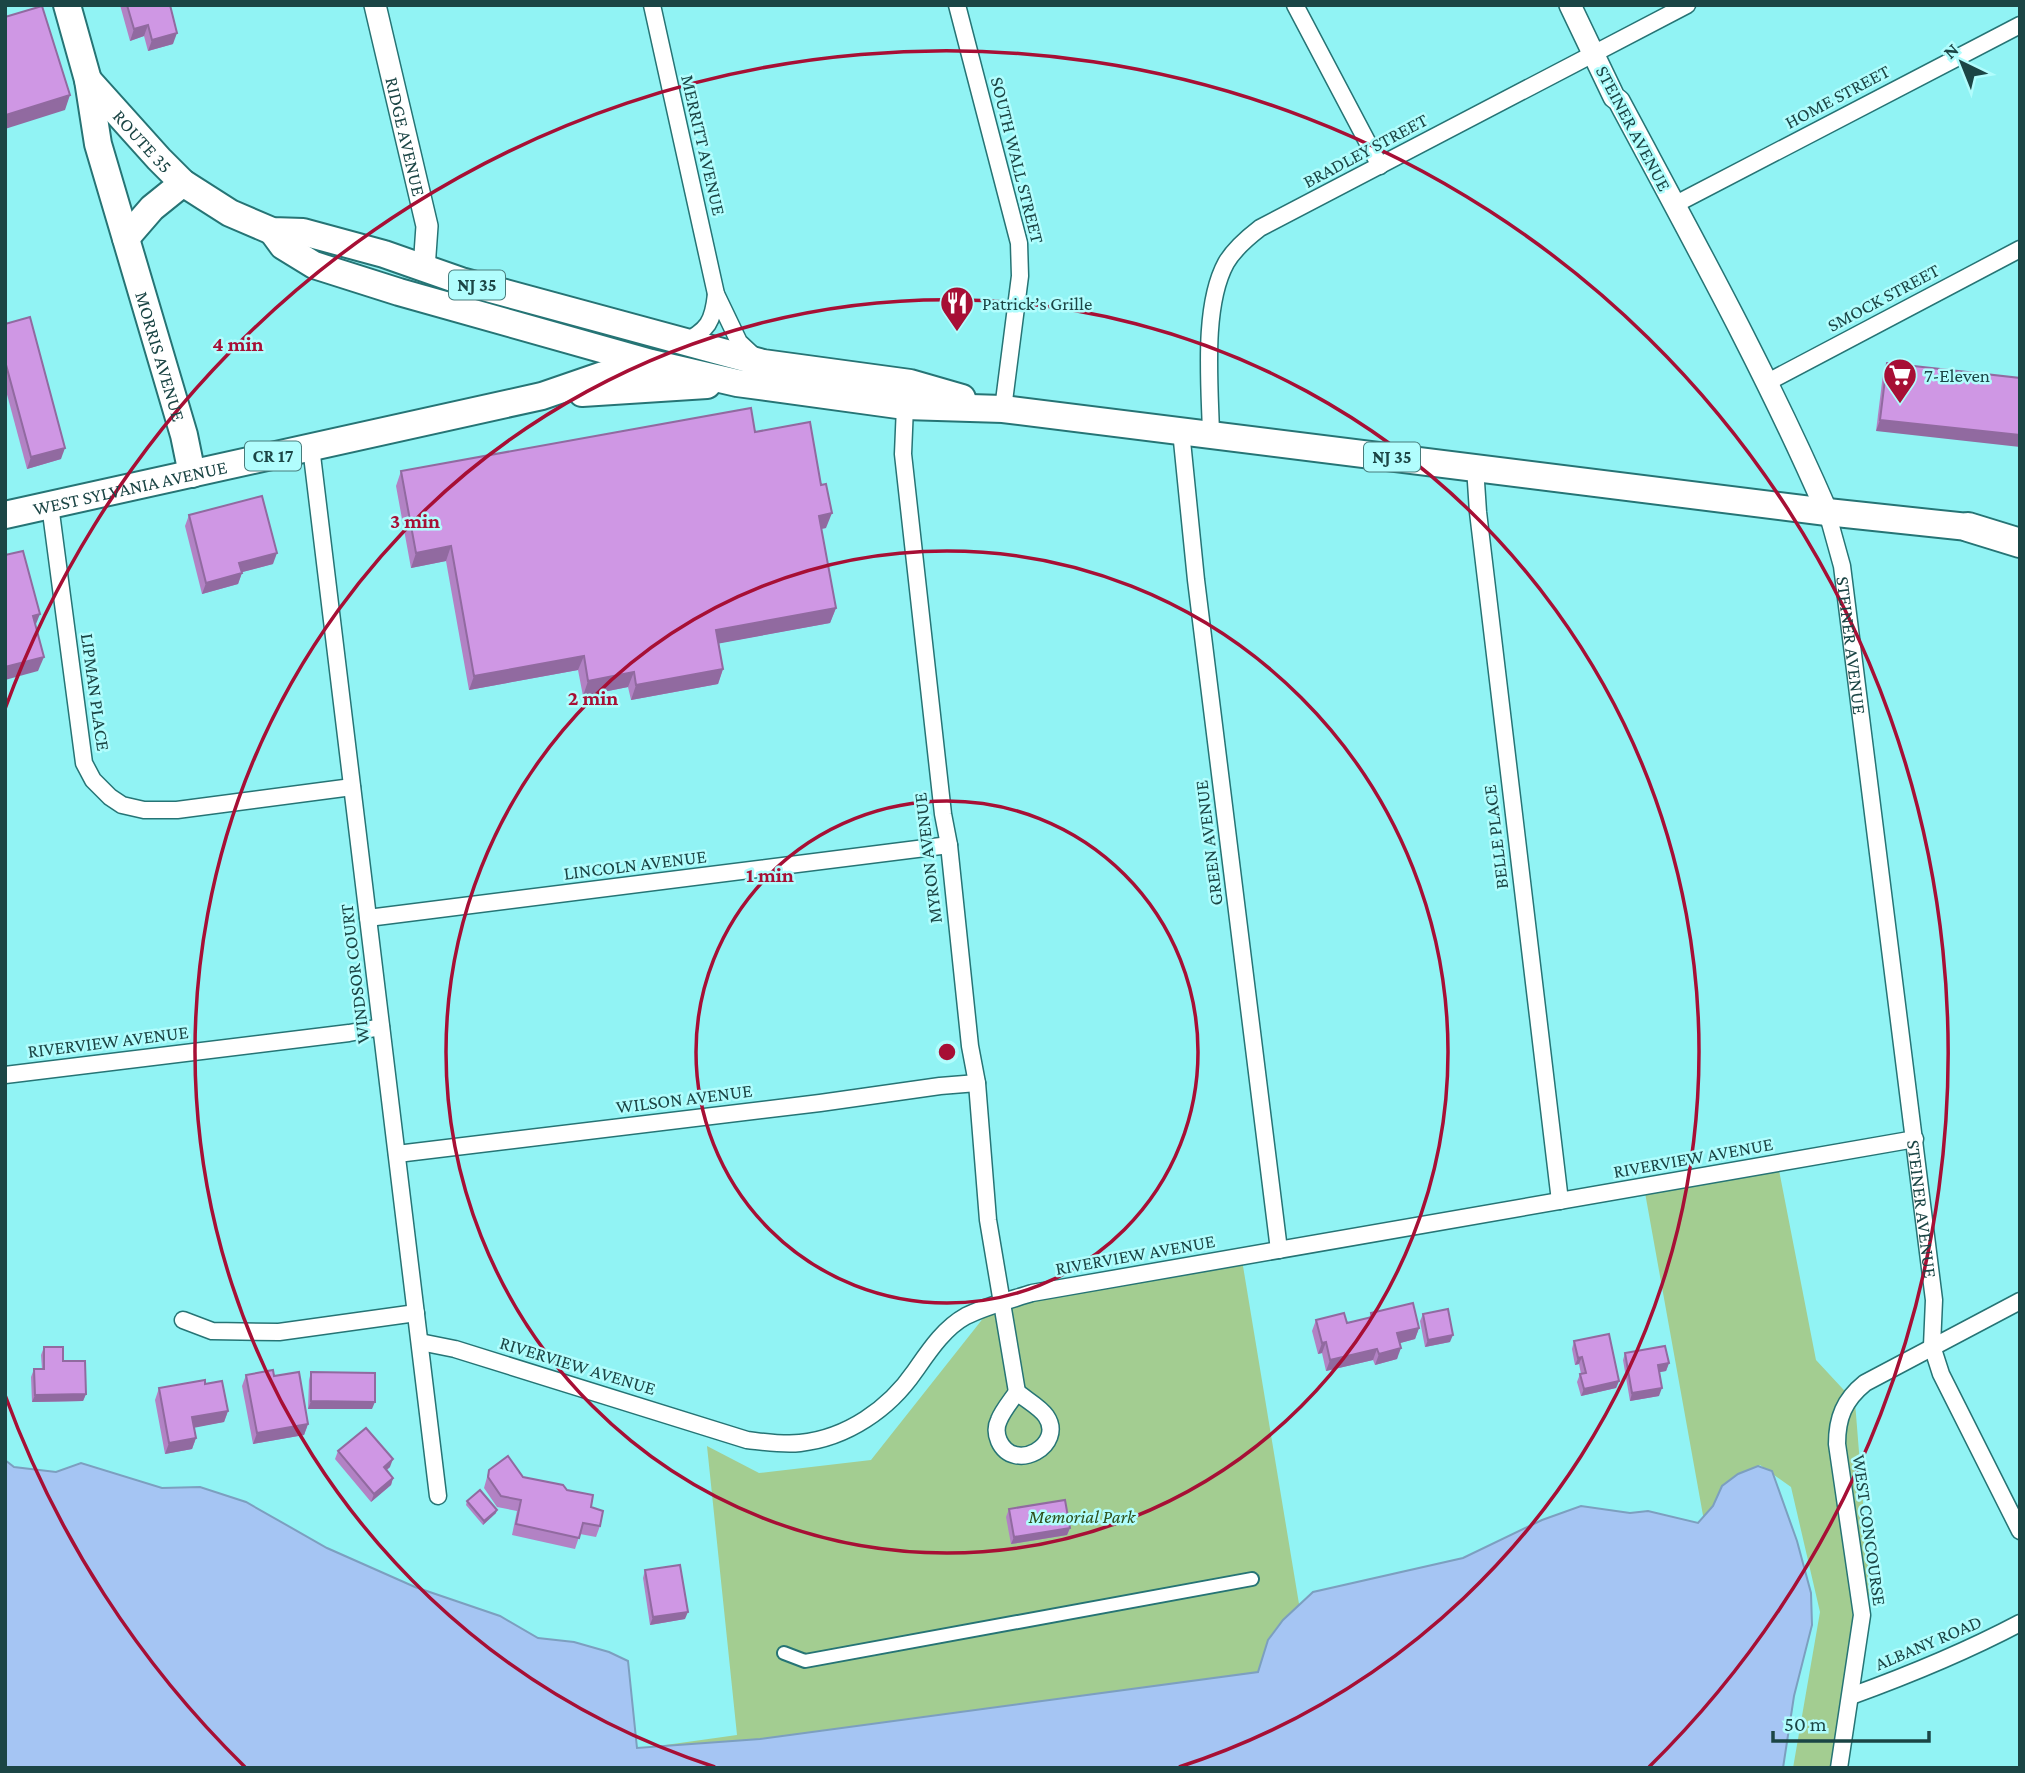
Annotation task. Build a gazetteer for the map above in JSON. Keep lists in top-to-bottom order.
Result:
{
  "streets": {
    "highway": ["NJ 35"],
    "main road": [
      "ROUTE 35",
      "MORRIS AVENUE",
      "CR 17",
      "WEST SYLVANIA AVENUE"
    ],
    "street": [
      "HOME STREET",
      "STEINER AVENUE",
      "RIDGE AVENUE",
      "MERRITT AVENUE",
      "BRADLEY STREET",
      "SOUTH WALL STREET",
      "SMOCK STREET",
      "LIPMAN PLACE",
      "BELLE PLACE",
      "GREEN AVENUE",
      "MYRON AVENUE",
      "LINCOLN AVENUE",
      "WINDSOR COURT",
      "RIVERVIEW AVENUE",
      "WILSON AVENUE",
      "WEST CONCOURSE",
      "ALBANY ROAD"
    ]
  },
  "crossings": [
    ["HOME STREET", "STEINER AVENUE"],
    ["STEINER AVENUE", "BRADLEY STREET"],
    ["STEINER AVENUE", "NJ 35"],
    ["STEINER AVENUE", "SMOCK STREET"],
    ["STEINER AVENUE", "RIVERVIEW AVENUE"],
    ["STEINER AVENUE", "WEST CONCOURSE"],
    ["RIDGE AVENUE", "NJ 35"],
    ["ROUTE 35", "NJ 35"],
    ["ROUTE 35", "MORRIS AVENUE"],
    ["MERRITT AVENUE", "NJ 35"],
    ["MERRITT AVENUE", "WEST SYLVANIA AVENUE"],
    ["BRADLEY STREET", "NJ 35"],
    ["SOUTH WALL STREET", "NJ 35"],
    ["NJ 35", "WEST SYLVANIA AVENUE"],
    ["NJ 35", "BELLE PLACE"],
    ["NJ 35", "GREEN AVENUE"],
    ["NJ 35", "MYRON AVENUE"],
    ["MORRIS AVENUE", "WEST SYLVANIA AVENUE"],
    ["WEST SYLVANIA AVENUE", "LIPMAN PLACE"],
    ["WEST SYLVANIA AVENUE", "WINDSOR COURT"],
    ["LIPMAN PLACE", "WINDSOR COURT"],
    ["BELLE PLACE", "RIVERVIEW AVENUE"],
    ["GREEN AVENUE", "RIVERVIEW AVENUE"],
    ["MYRON AVENUE", "LINCOLN AVENUE"],
    ["MYRON AVENUE", "RIVERVIEW AVENUE"],
    ["MYRON AVENUE", "WILSON AVENUE"],
    ["LINCOLN AVENUE", "WINDSOR COURT"],
    ["WINDSOR COURT", "RIVERVIEW AVENUE"],
    ["WINDSOR COURT", "WILSON AVENUE"],
    ["WEST CONCOURSE", "ALBANY ROAD"]
  ],
  "parks": ["Memorial Park"],
  "places": {
    "restaurant": ["Patrick’s Grille"],
    "supermarket": ["7-Eleven"]
  },
  "scale_bar": "50 m",
  "north": "top left",
  "rings": [
    "4 min",
    "3 min",
    "2 min",
    "1 min"
  ]
}
